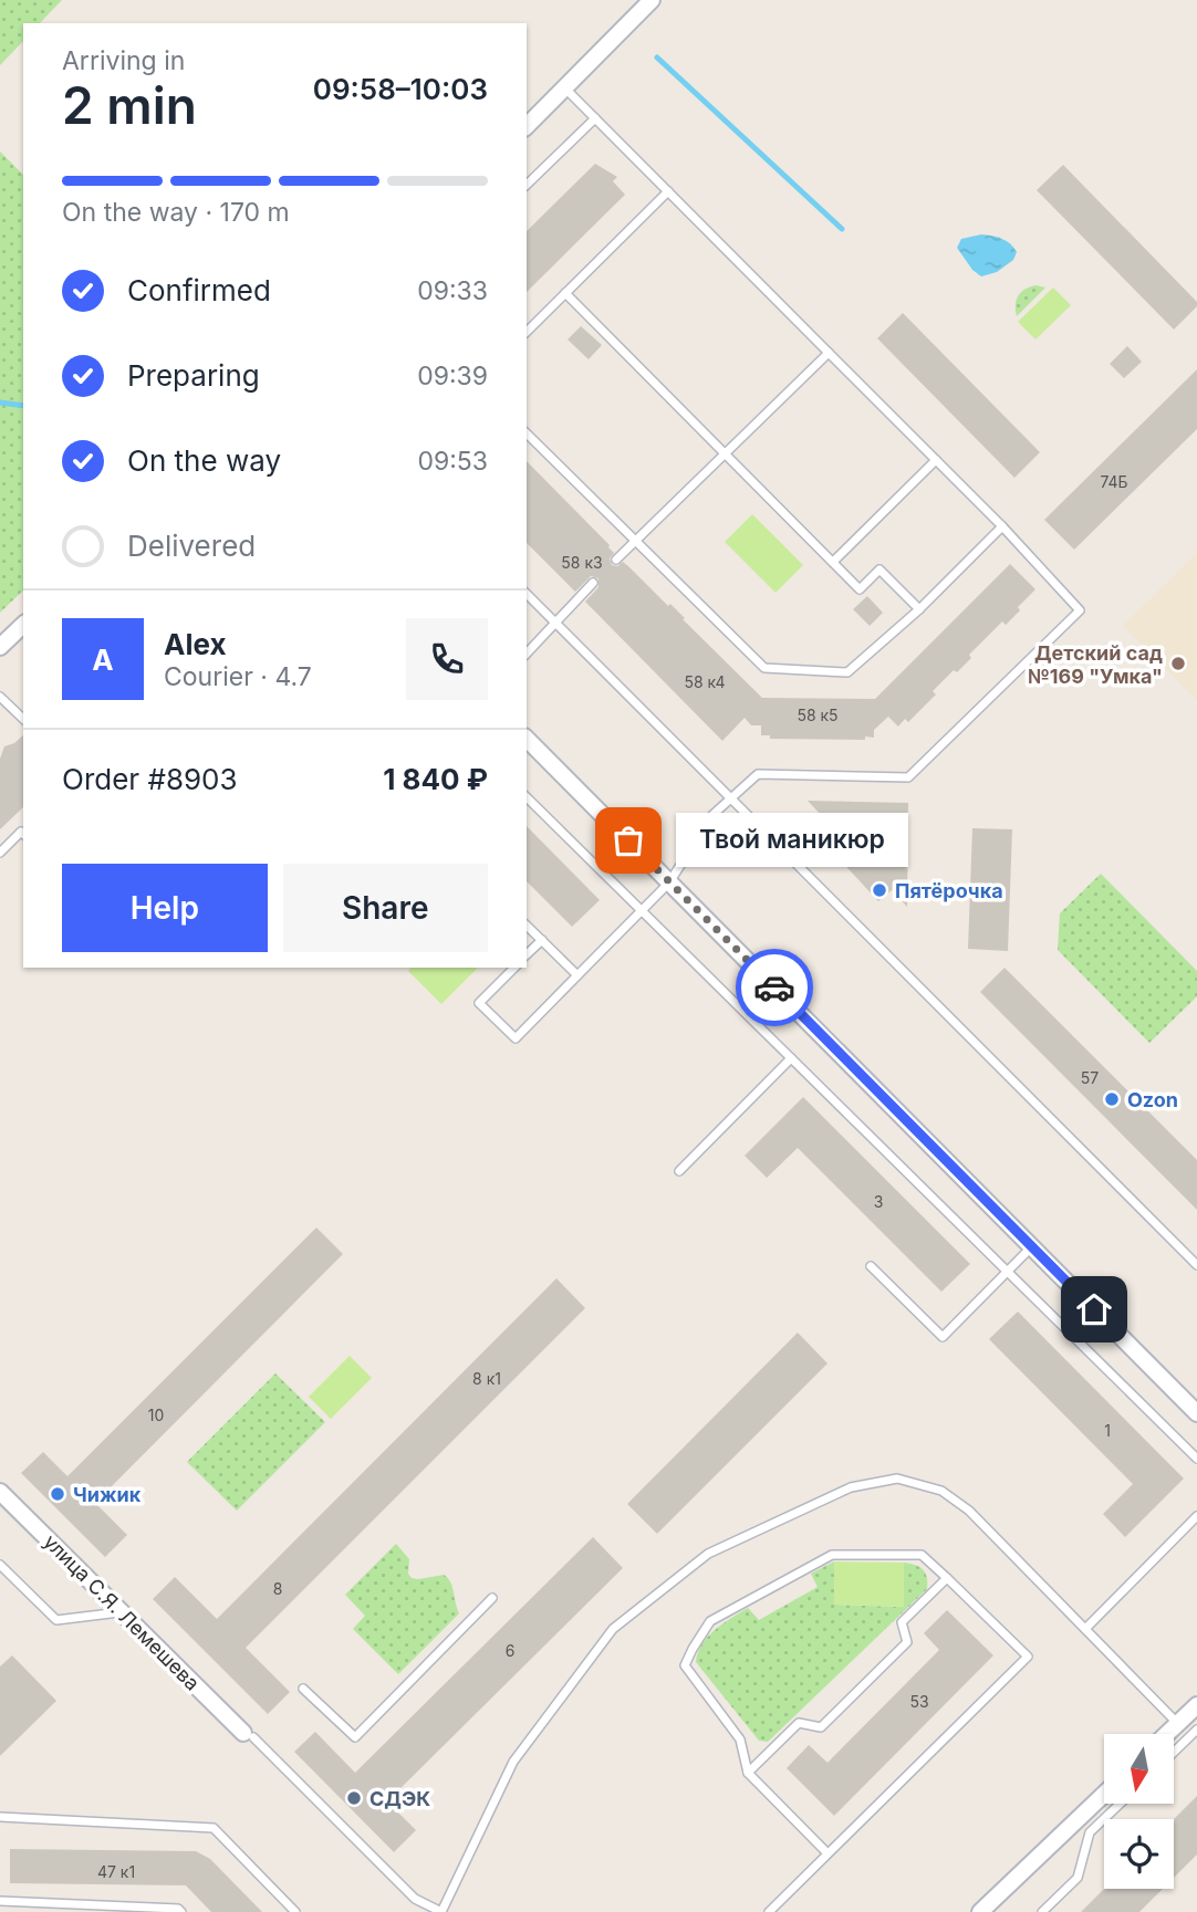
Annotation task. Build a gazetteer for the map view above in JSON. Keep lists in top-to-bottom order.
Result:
{
  "streets": {
    "street": ["улица С.Я. Лемешева"]
  },
  "places": [
    "Детский сад №169 \"Умка\"",
    "Твой маникюр",
    "Пятёрочка",
    "Ozon",
    "Чижик",
    "СДЭК"
  ],
  "house_numbers": [
    "74Б",
    "58 к3",
    "58 к4",
    "58 к5",
    "57",
    "3",
    "8 к1",
    "10",
    "1",
    "8",
    "6",
    "53",
    "47 к1"
  ],
  "north": "bottom",
  "page": {
    "heading": ["2 min", "Arriving in", "09:58–10:03"],
    "panel": [
      "Alex",
      "Courier · 4.7",
      "Order #8903",
      "1 840 ₽"
    ],
    "bar": "On the way · 170 m",
    "list": [
      ["Confirmed", "09:33"],
      ["Preparing", "09:39"],
      ["On the way", "09:53"],
      "Delivered"
    ],
    "round": "A",
    "bubble": "Твой маникюр",
    "buttons": ["Help", "Share"]
  }
}
